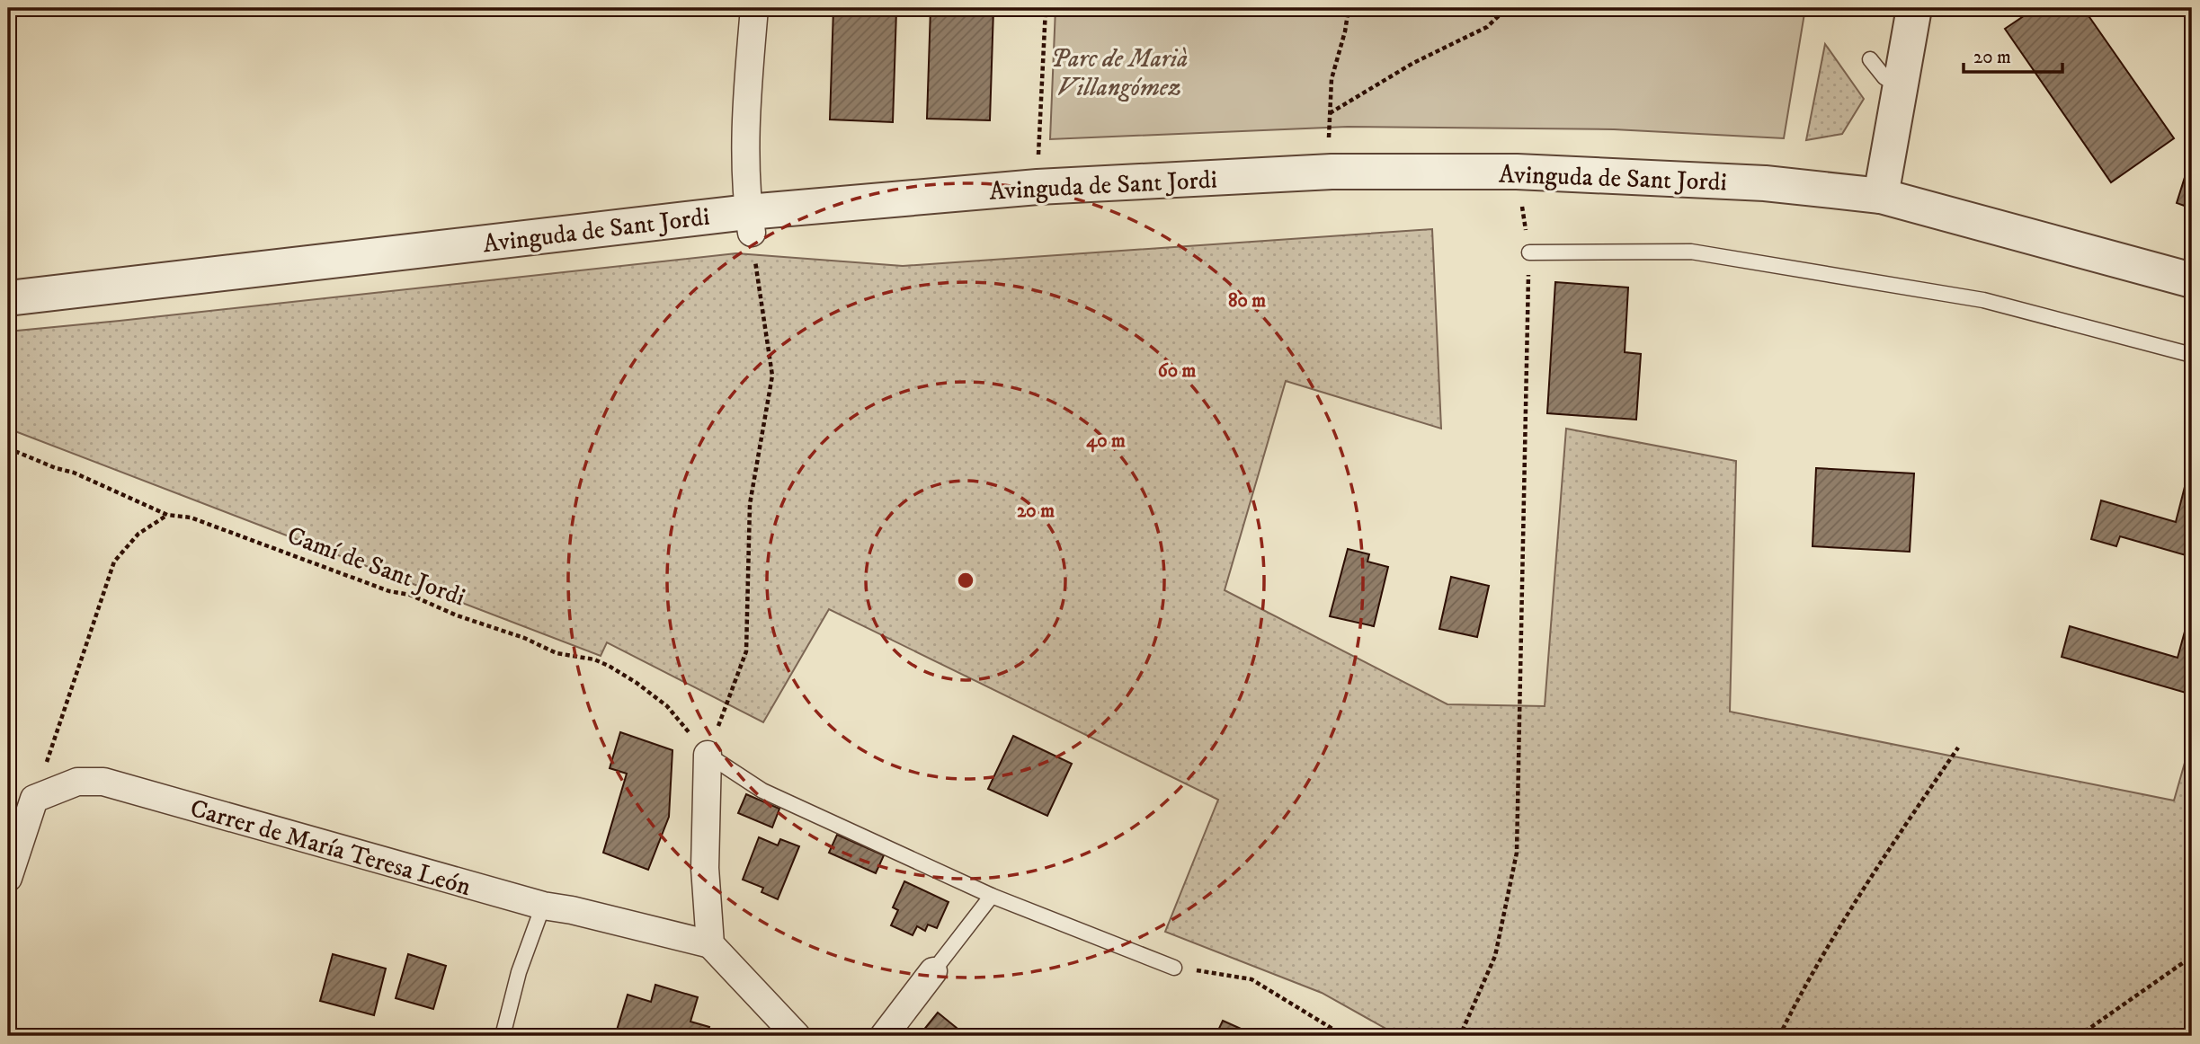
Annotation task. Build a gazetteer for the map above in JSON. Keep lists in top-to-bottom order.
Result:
{
  "streets": {
    "street": ["Avinguda de Sant Jordi", "Carrer de María Teresa León"],
    "path": ["Camí de Sant Jordi"]
  },
  "parks": ["Parc de Marià Villangómez"],
  "scale_bar": "20 m",
  "rings": [
    "80 m",
    "60 m",
    "40 m",
    "20 m"
  ]
}
